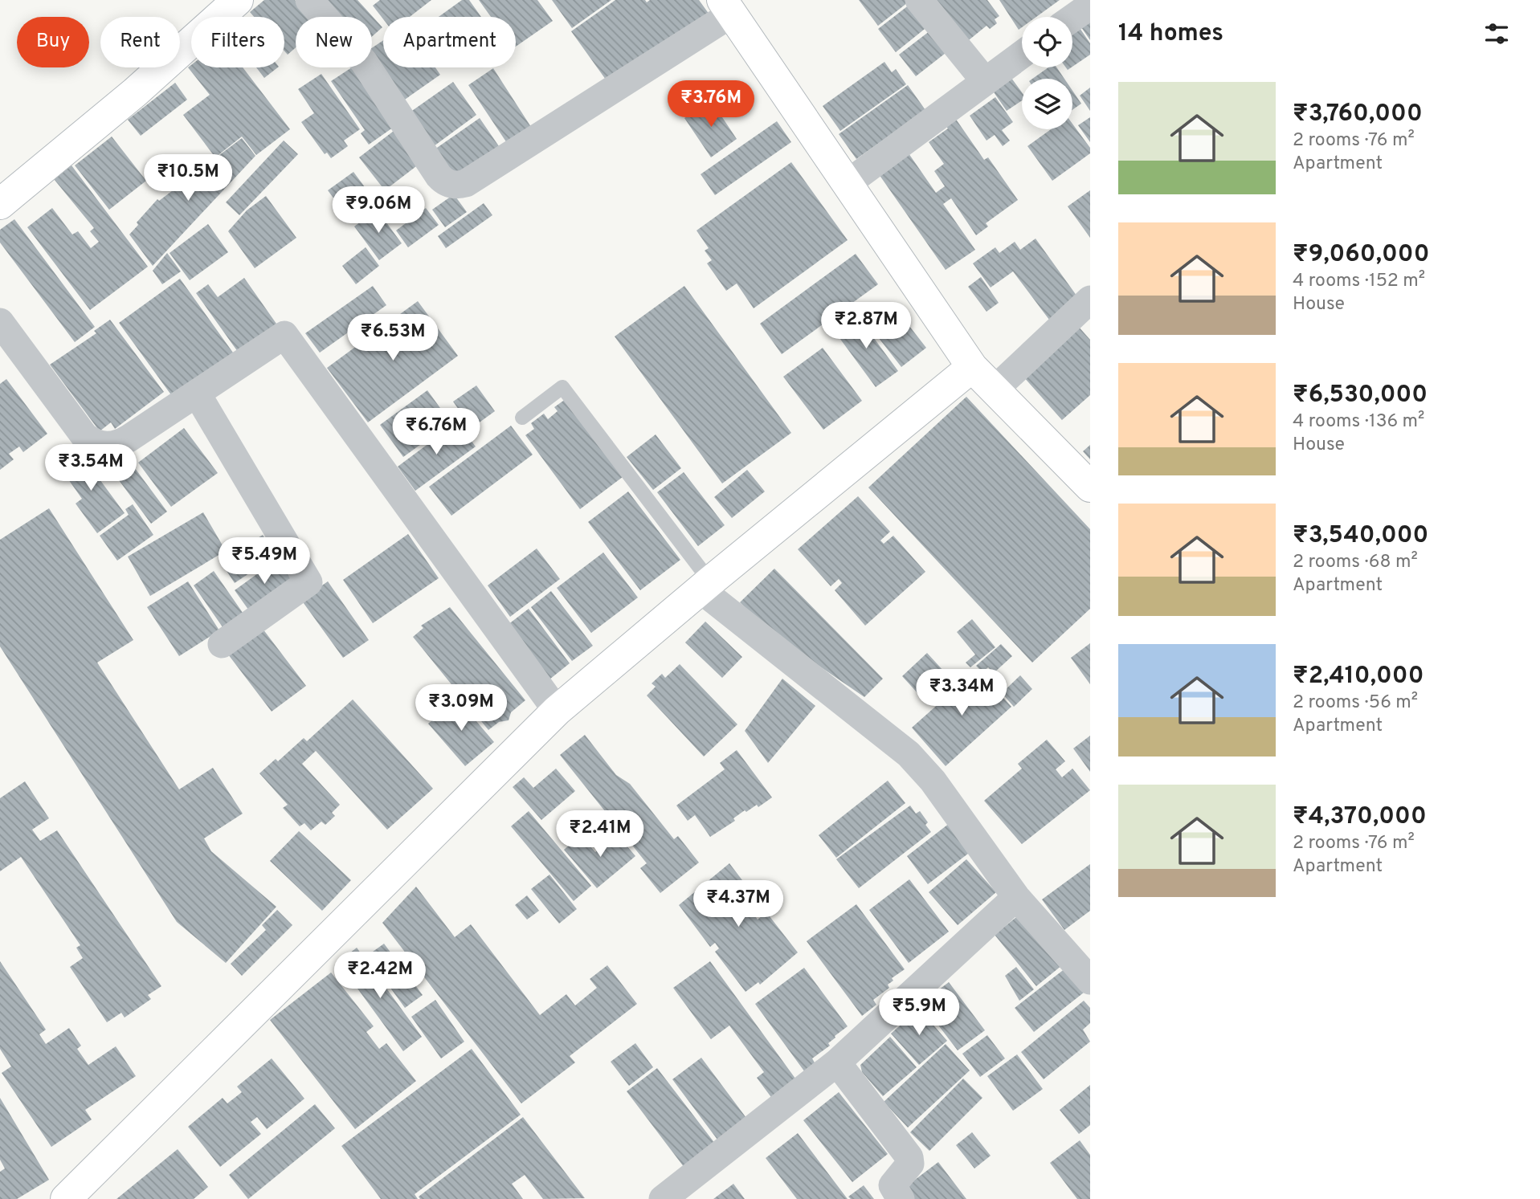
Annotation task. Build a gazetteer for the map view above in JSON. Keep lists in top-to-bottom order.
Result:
{
  "page": {
    "heading": "14 homes",
    "chip": [
      "Buy",
      "Rent",
      "Filters",
      "New",
      "Apartment"
    ],
    "list": [
      {
        "name": "₹3,760,000",
        "note": "2 rooms · 76 m² · Apartment"
      },
      {
        "name": "₹9,060,000",
        "note": "4 rooms · 152 m² · House"
      },
      {
        "name": "₹6,530,000",
        "note": "4 rooms · 136 m² · House"
      },
      {
        "name": "₹3,540,000",
        "note": "2 rooms · 68 m² · Apartment"
      },
      {
        "name": "₹2,410,000",
        "note": "2 rooms · 56 m² · Apartment"
      },
      {
        "name": "₹4,370,000",
        "note": "2 rooms · 76 m² · Apartment"
      }
    ],
    "price": [
      "₹3.76M",
      "₹10.5M",
      "₹9.06M",
      "₹2.87M",
      "₹6.53M",
      "₹6.76M",
      "₹3.54M",
      "₹5.49M",
      "₹3.34M",
      "₹3.09M",
      "₹2.41M",
      "₹4.37M",
      "₹2.42M",
      "₹5.9M"
    ]
  }
}
